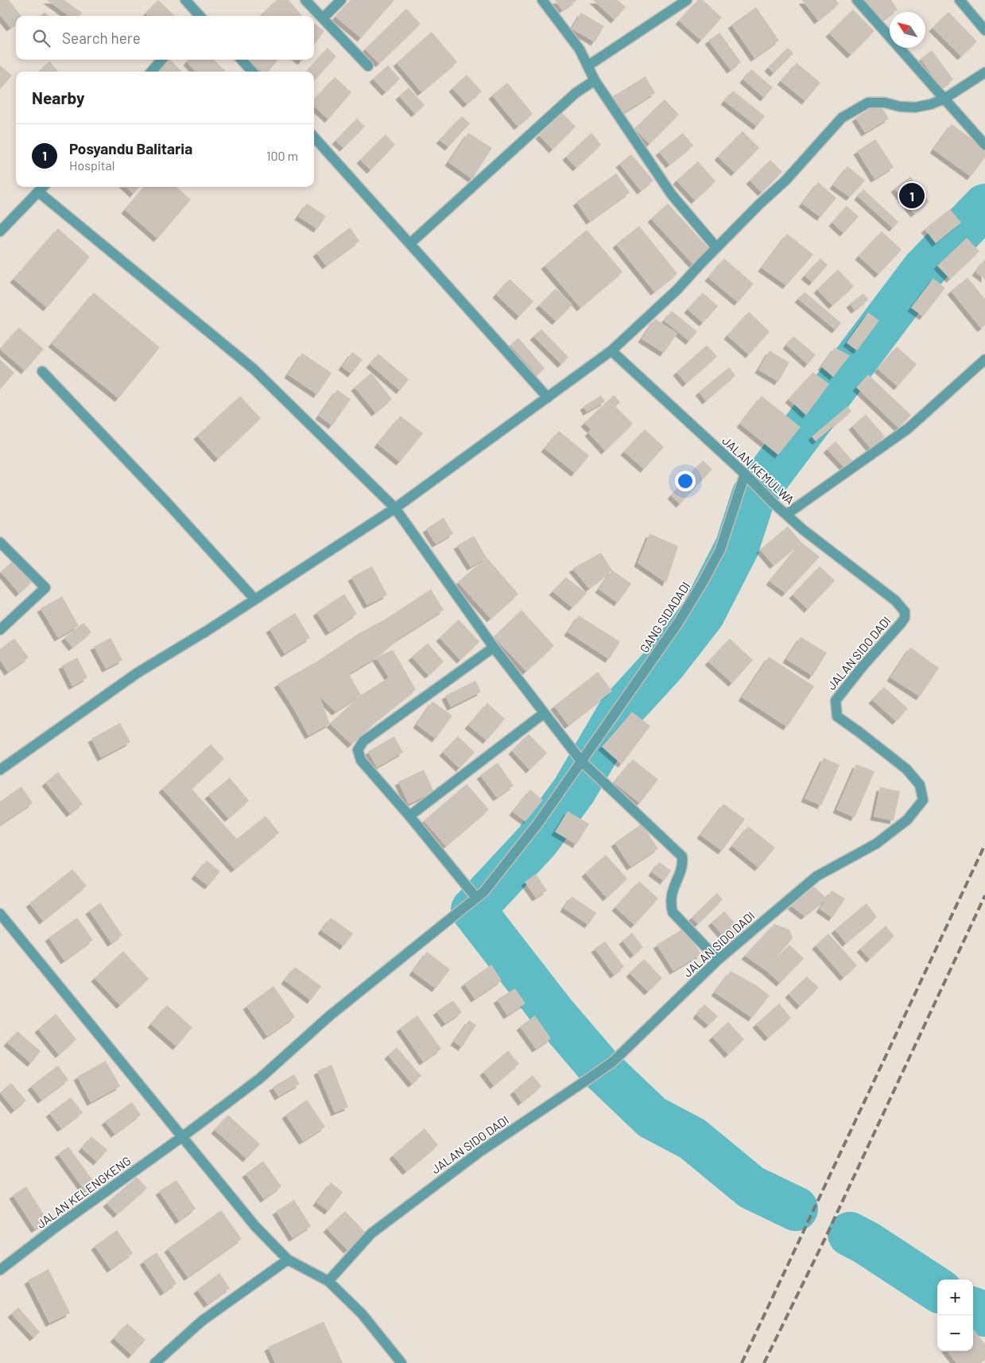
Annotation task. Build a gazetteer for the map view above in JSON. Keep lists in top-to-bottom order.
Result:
{
  "streets": {
    "street": [
      "JALAN KEMULWA",
      "GANG SIDADADI",
      "JALAN SIDO DADI",
      "JALAN KELENGKENG"
    ]
  },
  "crossings": [
    ["JALAN KEMULWA", "GANG SIDADADI"],
    ["JALAN KEMULWA", "JALAN SIDO DADI"],
    ["GANG SIDADADI", "JALAN KELENGKENG"]
  ],
  "north": "top left",
  "page": {
    "search": "Search here",
    "heading": "Nearby",
    "list": [
      {
        "mark": "1",
        "name": "Posyandu Balitaria",
        "note": "Hospital",
        "value": "100 m"
      }
    ],
    "pins": "1",
    "map_buttons": ["+", "−"]
  }
}
